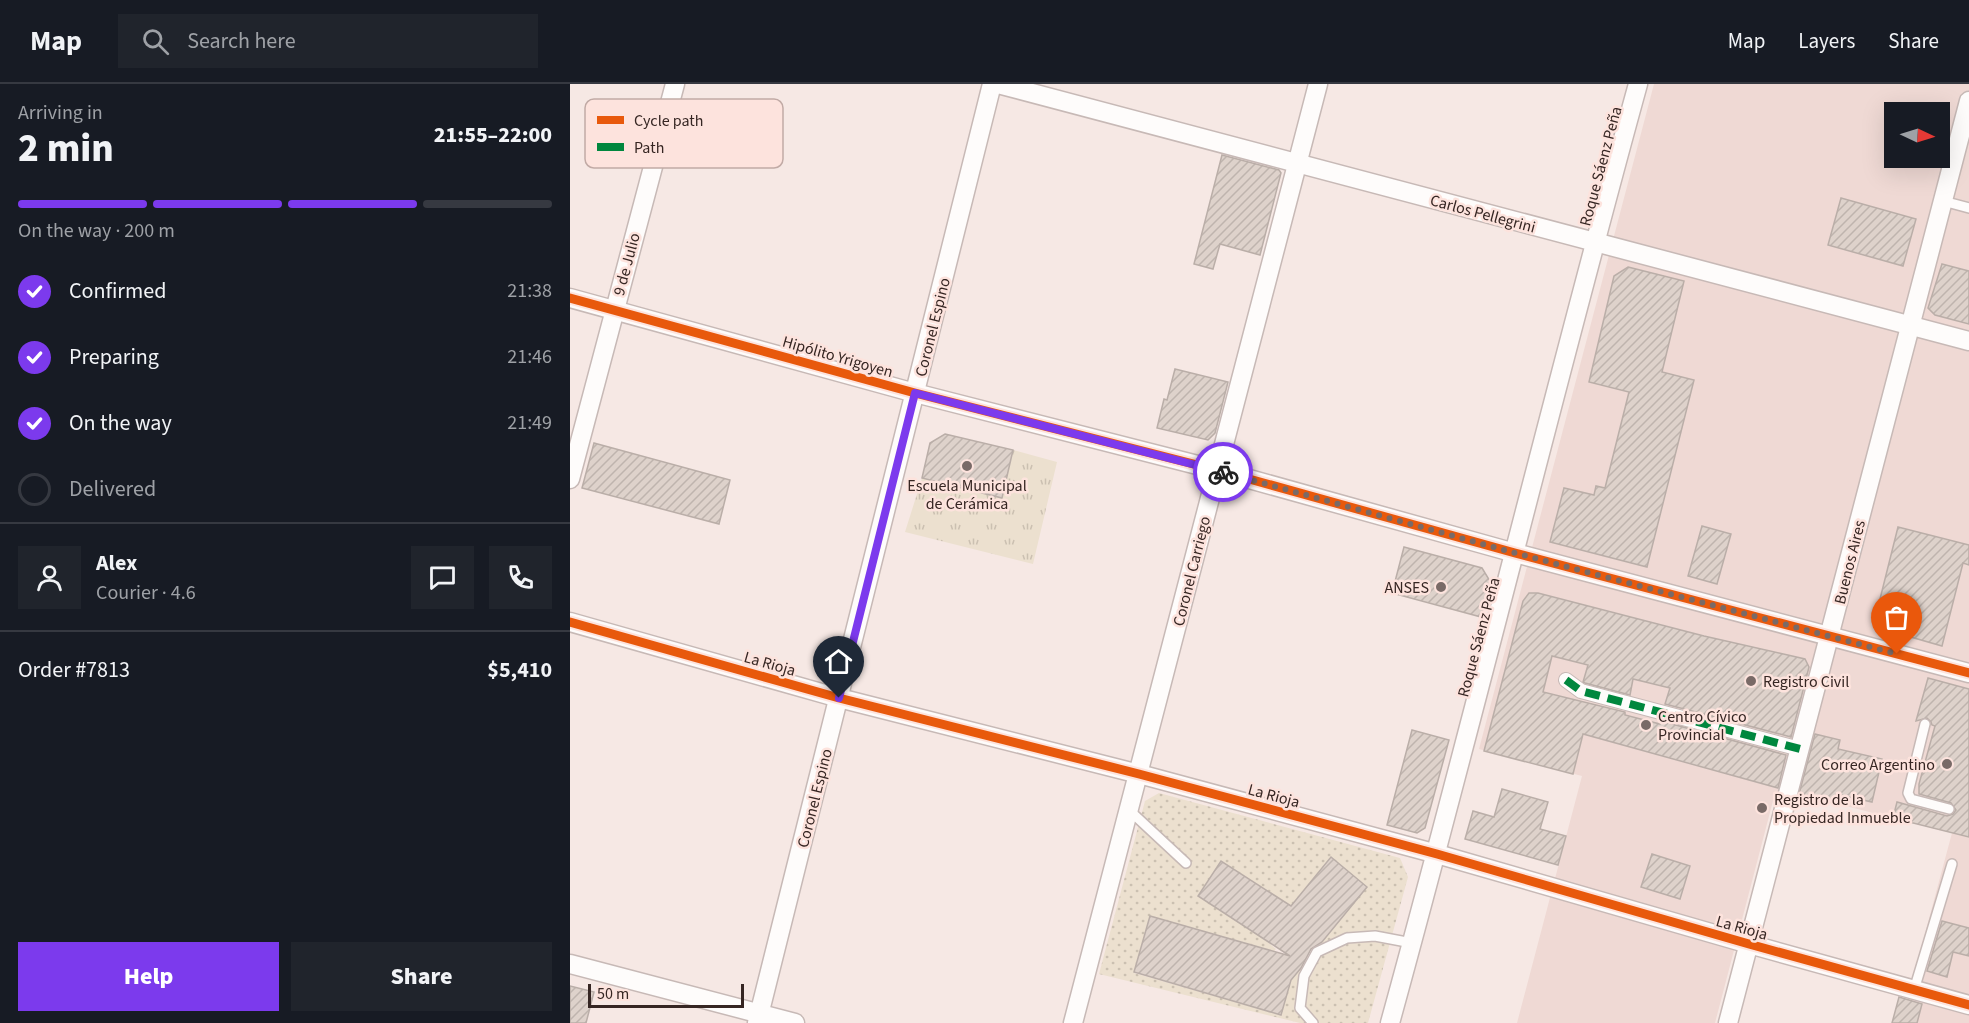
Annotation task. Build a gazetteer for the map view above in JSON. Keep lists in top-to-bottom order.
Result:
{
  "streets": {
    "street": [
      "Roque Sáenz Peña",
      "Carlos Pellegrini",
      "9 de Julio",
      "Coronel Espino",
      "Hipólito Yrigoyen",
      "Buenos Aires",
      "Coronel Carriego",
      "La Rioja"
    ]
  },
  "crossings": [
    ["Roque Sáenz Peña", "Carlos Pellegrini"],
    ["Roque Sáenz Peña", "Hipólito Yrigoyen"],
    ["Roque Sáenz Peña", "La Rioja"],
    ["Carlos Pellegrini", "Buenos Aires"],
    ["Carlos Pellegrini", "Coronel Carriego"],
    ["9 de Julio", "Hipólito Yrigoyen"],
    ["Coronel Espino", "Hipólito Yrigoyen"],
    ["Coronel Espino", "La Rioja"],
    ["Hipólito Yrigoyen", "Buenos Aires"],
    ["Hipólito Yrigoyen", "Coronel Carriego"],
    ["Buenos Aires", "La Rioja"],
    ["Coronel Carriego", "La Rioja"]
  ],
  "places": [
    "Escuela Municipal de Cerámica",
    "ANSES",
    "Registro Civil",
    "Centro Cívico Provincial",
    "Correo Argentino",
    "Registro de la Propiedad Inmueble"
  ],
  "legend": ["Cycle path", "Path"],
  "scale_bar": "50 m",
  "north": "right",
  "page": {
    "header": "Map",
    "search": "Search here",
    "nav": ["Map", "Layers", "Share"],
    "heading": ["2 min", "Arriving in", "21:55–22:00"],
    "panel": [
      "Alex",
      "Courier · 4.6",
      "Order #7813",
      "$5,410"
    ],
    "bar": "On the way · 200 m",
    "list": [
      ["Confirmed", "21:38"],
      ["Preparing", "21:46"],
      ["On the way", "21:49"],
      "Delivered"
    ],
    "buttons": ["Help", "Share"],
    "scale": "50 m"
  }
}
